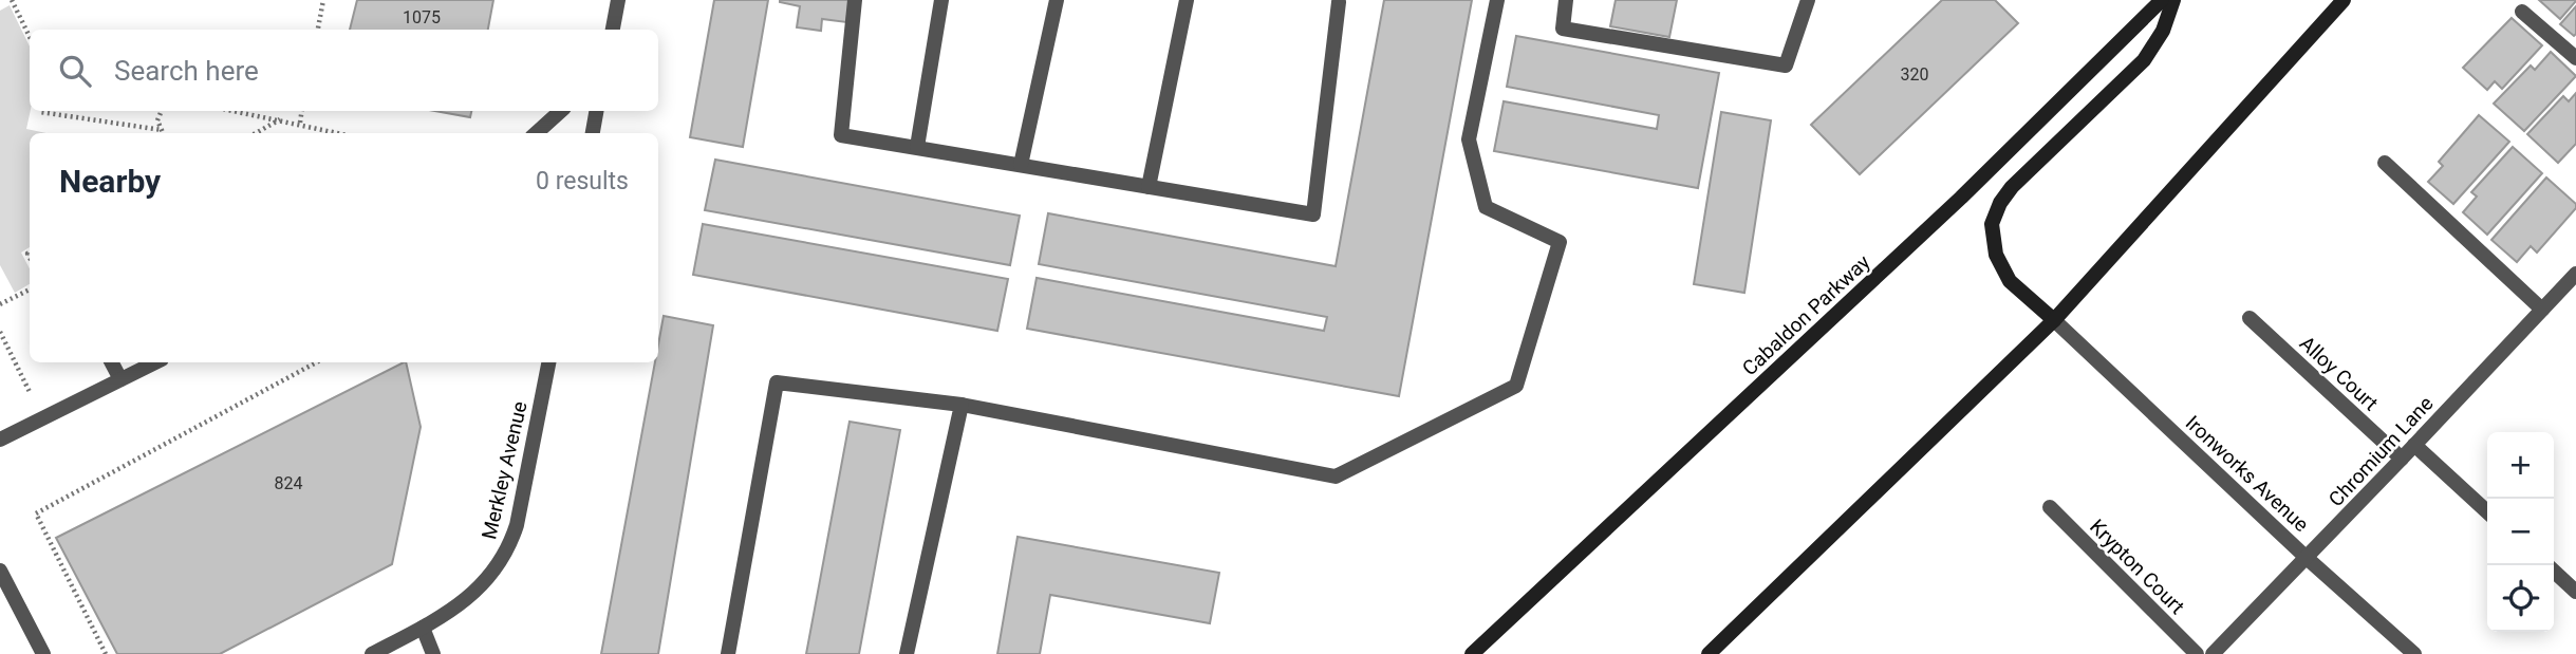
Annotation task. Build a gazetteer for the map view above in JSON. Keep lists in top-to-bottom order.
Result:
{
  "streets": {
    "main road": ["Cabaldon Parkway"],
    "street": [
      "Alloy Court",
      "Chromium Lane",
      "Merkley Avenue",
      "Ironworks Avenue",
      "Krypton Court"
    ]
  },
  "crossings": [
    ["Alloy Court", "Chromium Lane"],
    ["Chromium Lane", "Ironworks Avenue"]
  ],
  "house_numbers": ["1075", "320", "824"],
  "page": {
    "search": "Search here",
    "heading": ["Nearby", "0 results"],
    "map_buttons": ["+", "−"]
  }
}
